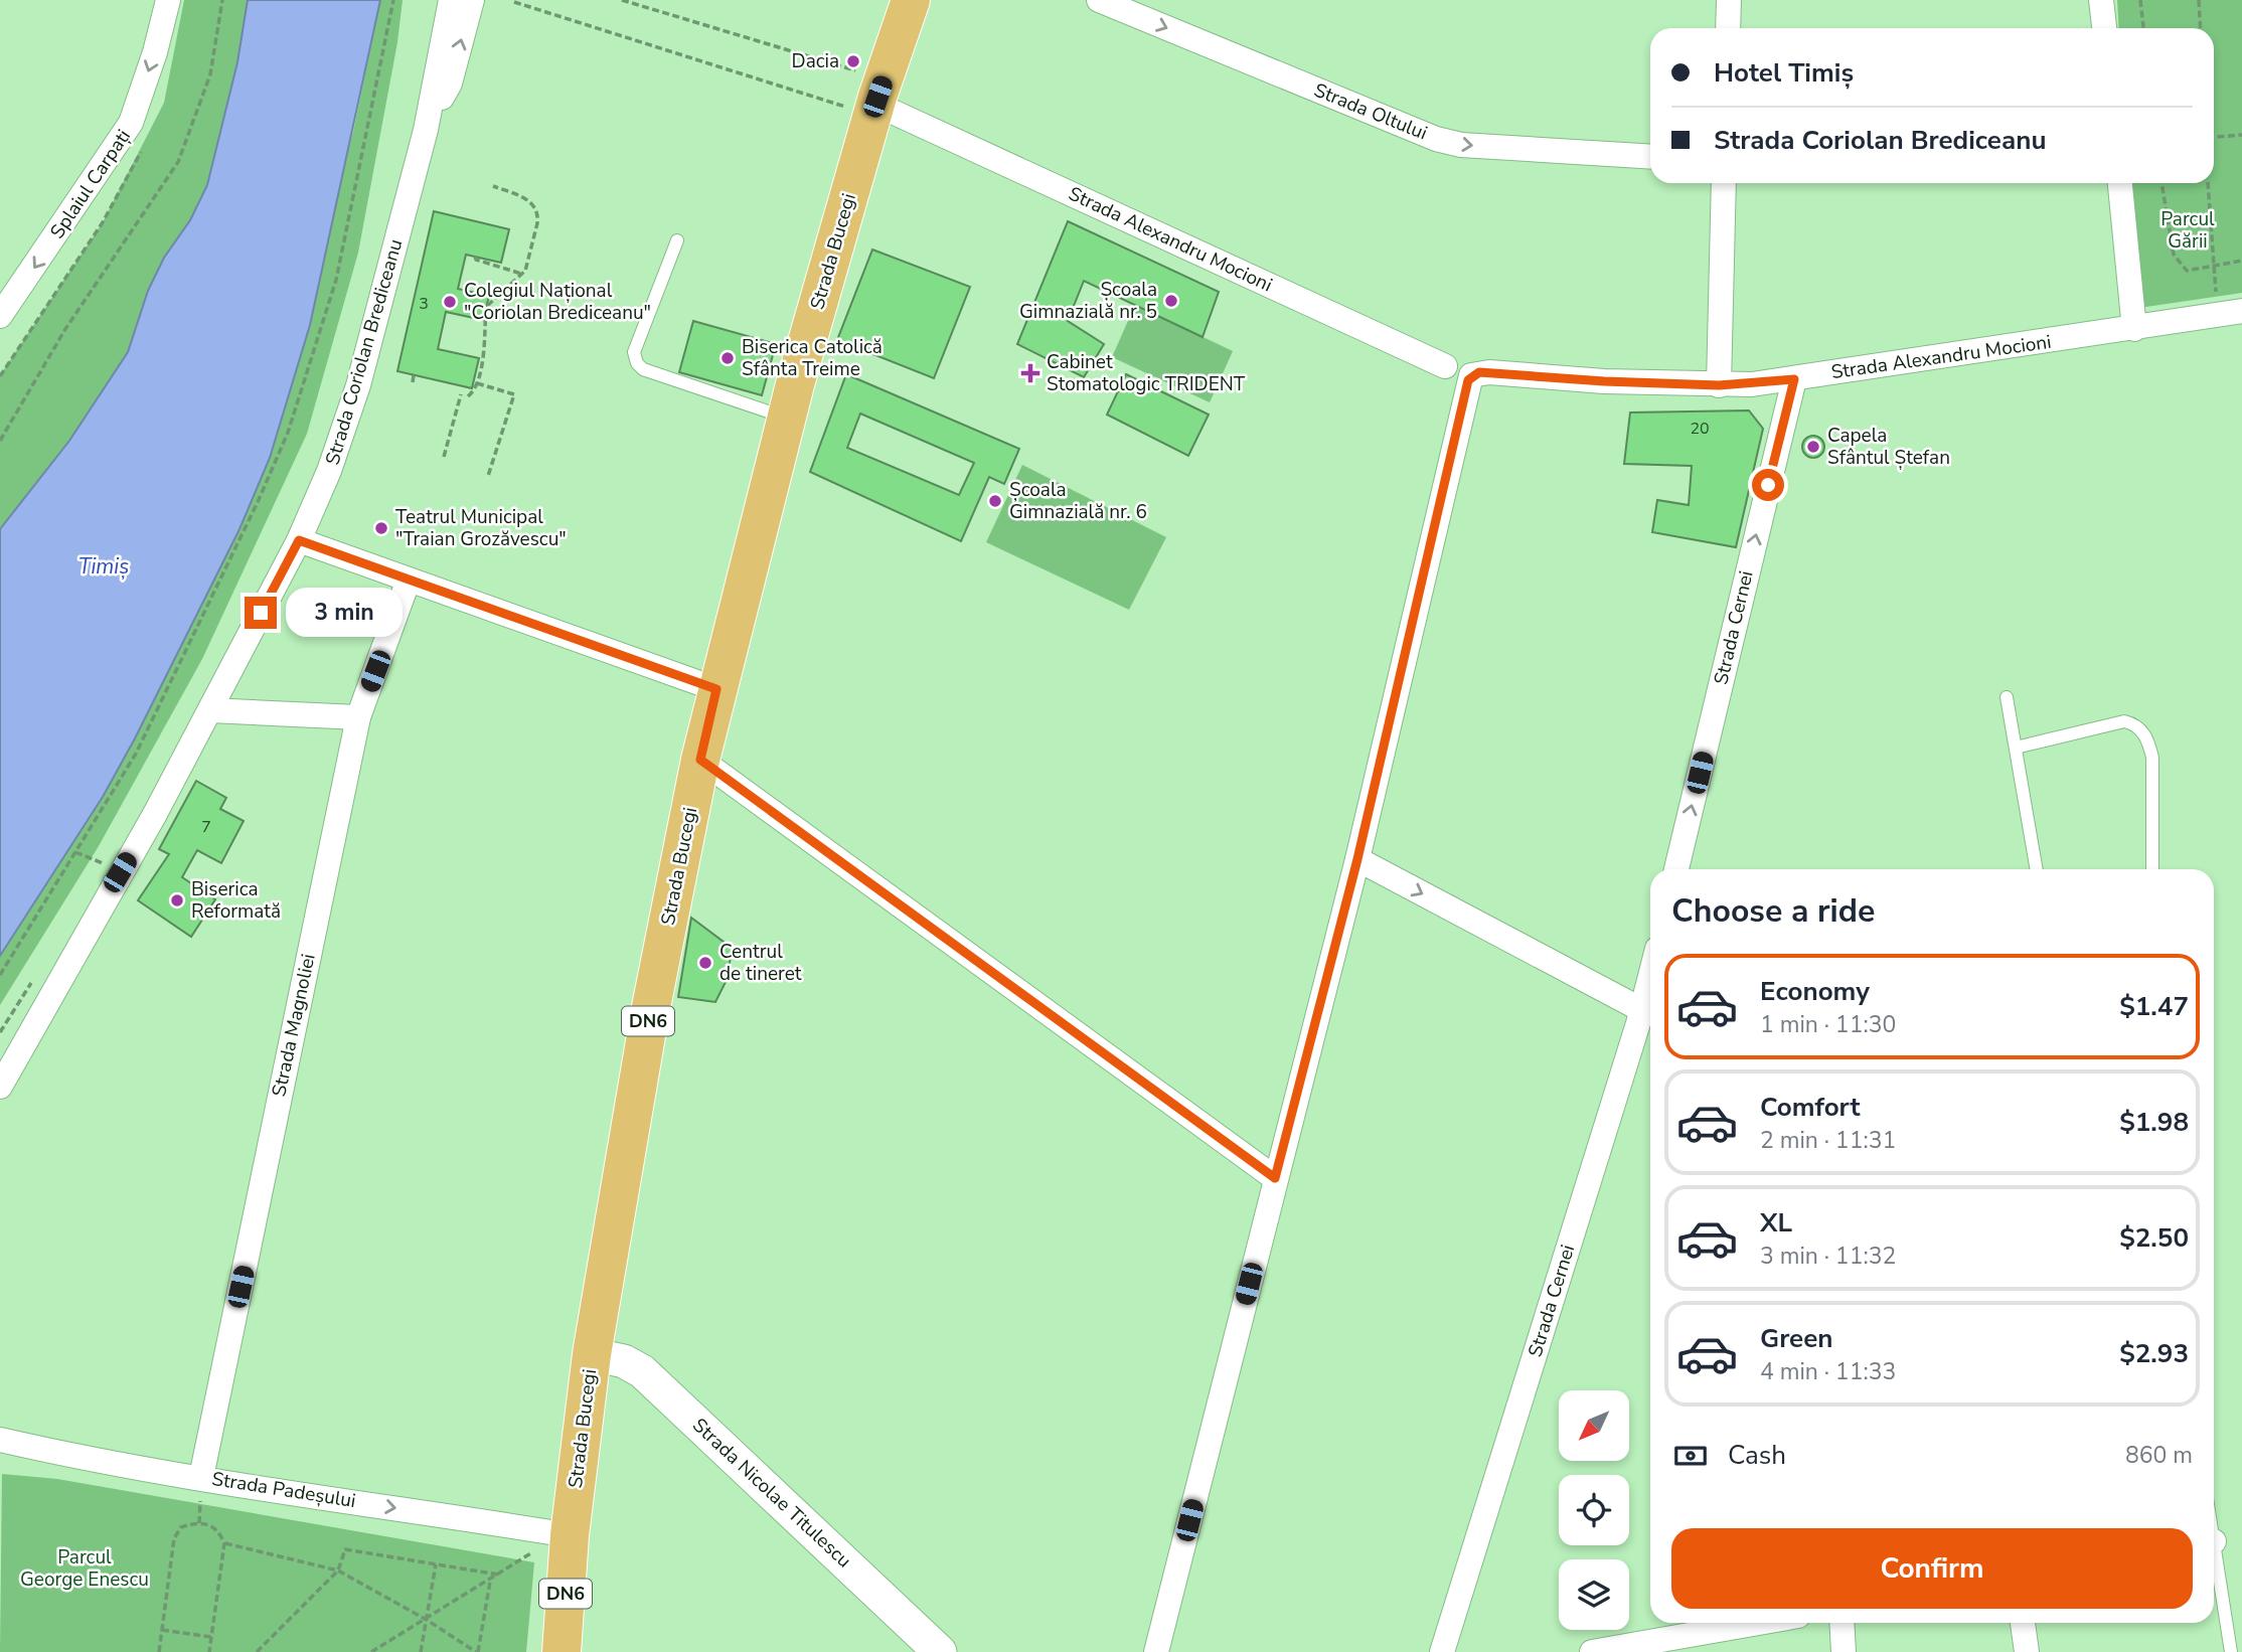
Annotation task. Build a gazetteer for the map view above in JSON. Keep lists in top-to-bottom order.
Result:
{
  "streets": {
    "main road": ["Strada Bucegi", "DN6", "Strada Nicolae Titulescu"],
    "street": [
      "Strada Oltului",
      "Splaiul Carpați",
      "Strada Alexandru Mocioni",
      "Strada Coriolan Brediceanu",
      "Strada Cernei",
      "Strada Magnoliei",
      "Strada Padeșului"
    ]
  },
  "crossings": [
    ["Strada Alexandru Mocioni", "Strada Bucegi"],
    ["Strada Alexandru Mocioni", "Strada Cernei"],
    ["Strada Alexandru Mocioni", "DN6"],
    ["Strada Bucegi", "DN6"],
    ["Strada Bucegi", "Strada Padeșului"],
    ["Strada Bucegi", "Strada Nicolae Titulescu"],
    ["Strada Magnoliei", "Strada Padeșului"]
  ],
  "one_way": [
    "Strada Oltului",
    "Splaiul Carpați",
    "Strada Cernei",
    "Strada Padeșului"
  ],
  "water": ["Timiș"],
  "parks": ["Parcul Gării", "Parcul George Enescu"],
  "places": {
    "other": [
      "Dacia",
      "Școala Gimnazială nr. 5",
      "Colegiul Național \"Coriolan Brediceanu\"",
      "Biserica Catolică Sfânta Treime",
      "Capela Sfântul Ștefan",
      "Școala Gimnazială nr. 6",
      "Teatrul Municipal \"Traian Grozăvescu\"",
      "Biserica Reformată",
      "Centrul de tineret"
    ],
    "health": ["Cabinet Stomatologic TRIDENT"]
  },
  "house_numbers": ["3", "20", "7"],
  "north": "bottom left",
  "page": {
    "banner": ["Hotel Timiș", "Strada Coriolan Brediceanu"],
    "bubble": "3 min",
    "heading": "Choose a ride",
    "list": [
      {
        "name": "Economy",
        "note": "1 min · 11:30",
        "value": "$1.47"
      },
      {
        "name": "Comfort",
        "note": "2 min · 11:31",
        "value": "$1.98"
      },
      {
        "name": "XL",
        "note": "3 min · 11:32",
        "value": "$2.50"
      },
      {
        "name": "Green",
        "note": "4 min · 11:33",
        "value": "$2.93"
      }
    ],
    "pay": ["Cash", "860 m"],
    "buttons": "Confirm"
  }
}
